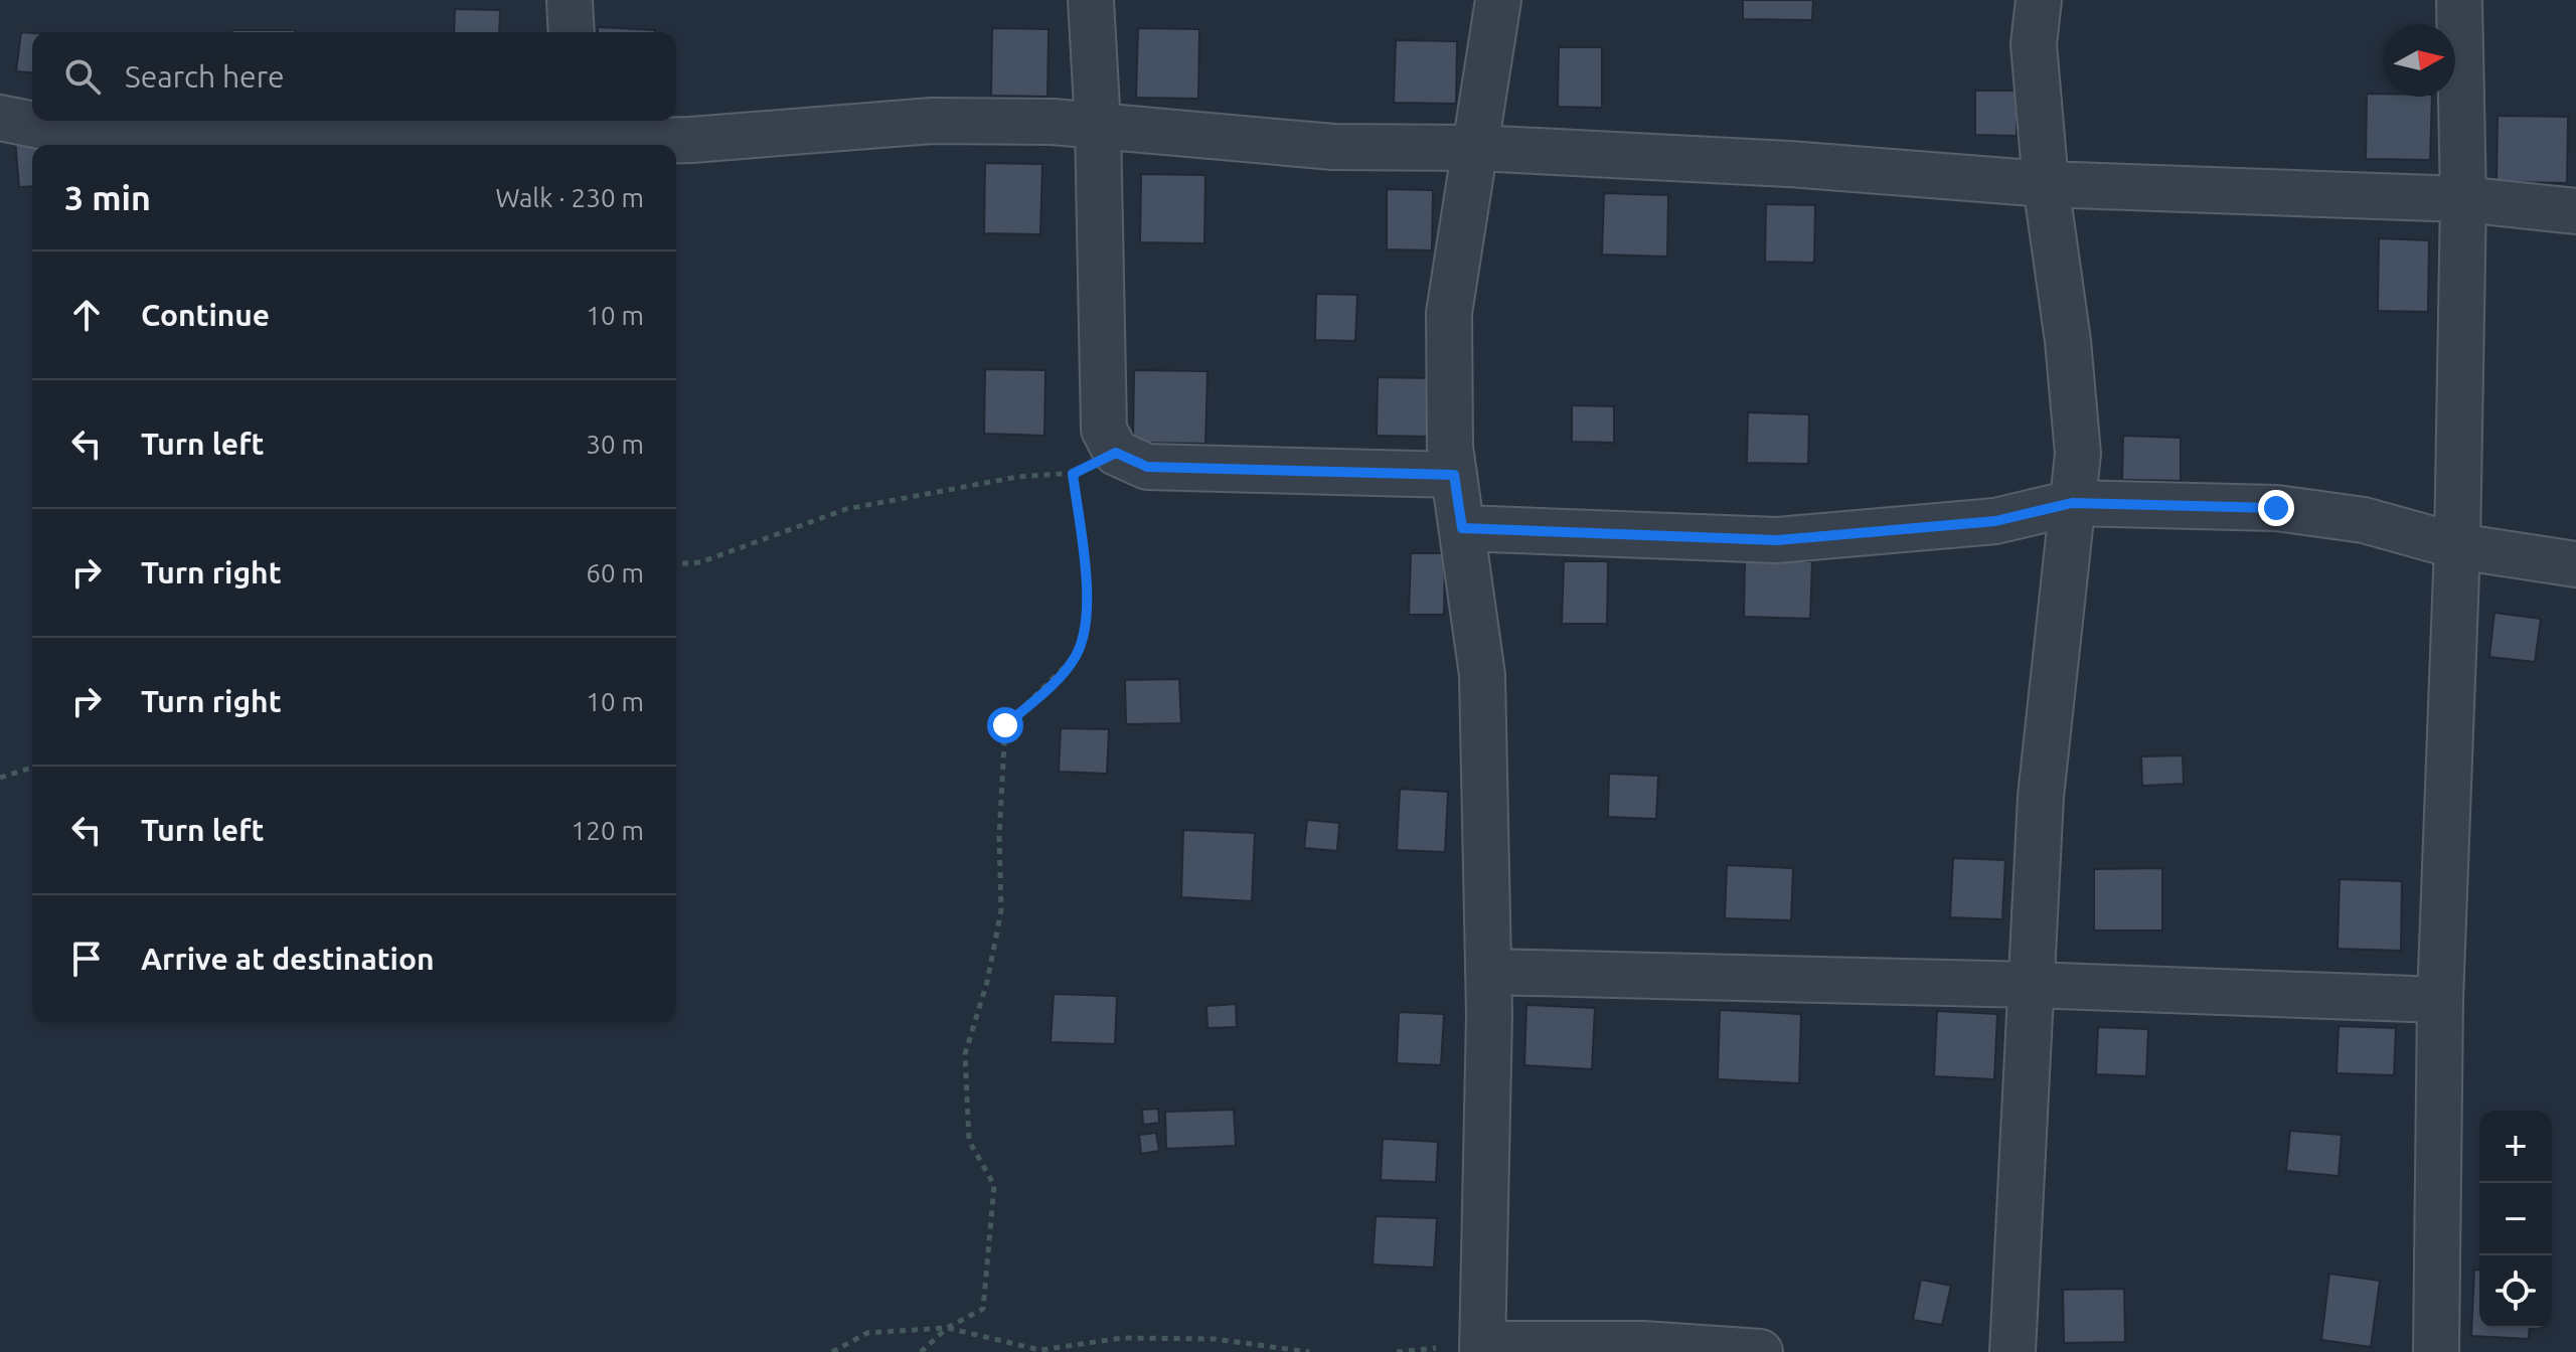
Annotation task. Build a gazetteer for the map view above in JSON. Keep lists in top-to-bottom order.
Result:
{
  "north": "right",
  "page": {
    "search": "Search here",
    "heading": ["3 min", "Walk · 230 m"],
    "list": [
      ["Continue", "10 m"],
      ["Turn left", "30 m"],
      ["Turn right", "60 m"],
      ["Turn right", "10 m"],
      ["Turn left", "120 m"],
      "Arrive at destination"
    ],
    "map_buttons": ["+", "−"]
  }
}
